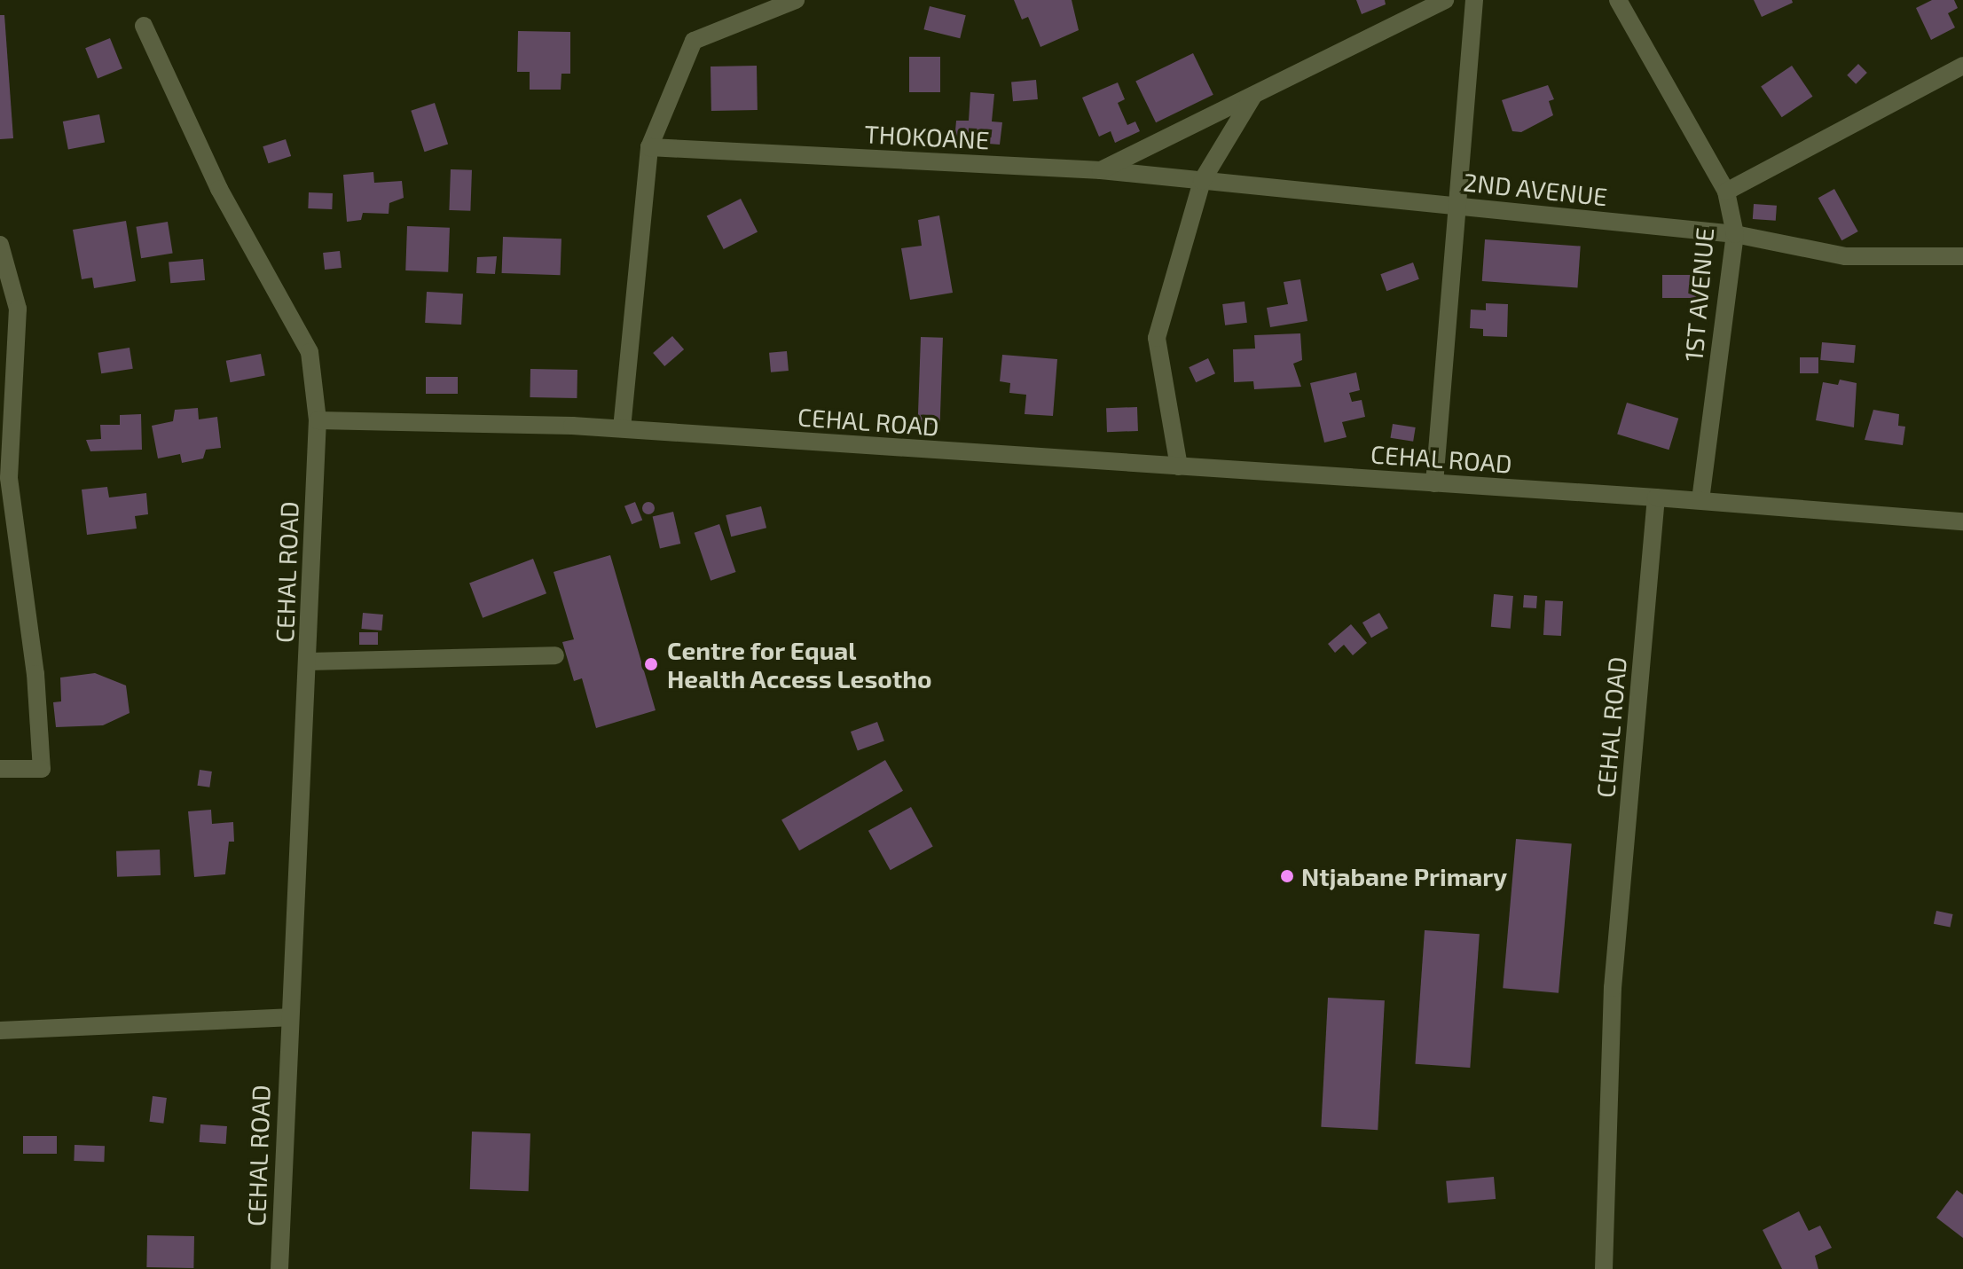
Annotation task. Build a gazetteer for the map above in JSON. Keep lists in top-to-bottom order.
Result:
{
  "streets": {
    "street": [
      "THOKOANE",
      "2ND AVENUE",
      "1ST AVENUE",
      "CEHAL ROAD"
    ]
  },
  "crossings": [
    ["THOKOANE", "2ND AVENUE"],
    ["2ND AVENUE", "1ST AVENUE"]
  ],
  "places": ["Centre for Equal Health Access Lesotho", "Ntjabane Primary"]
}
